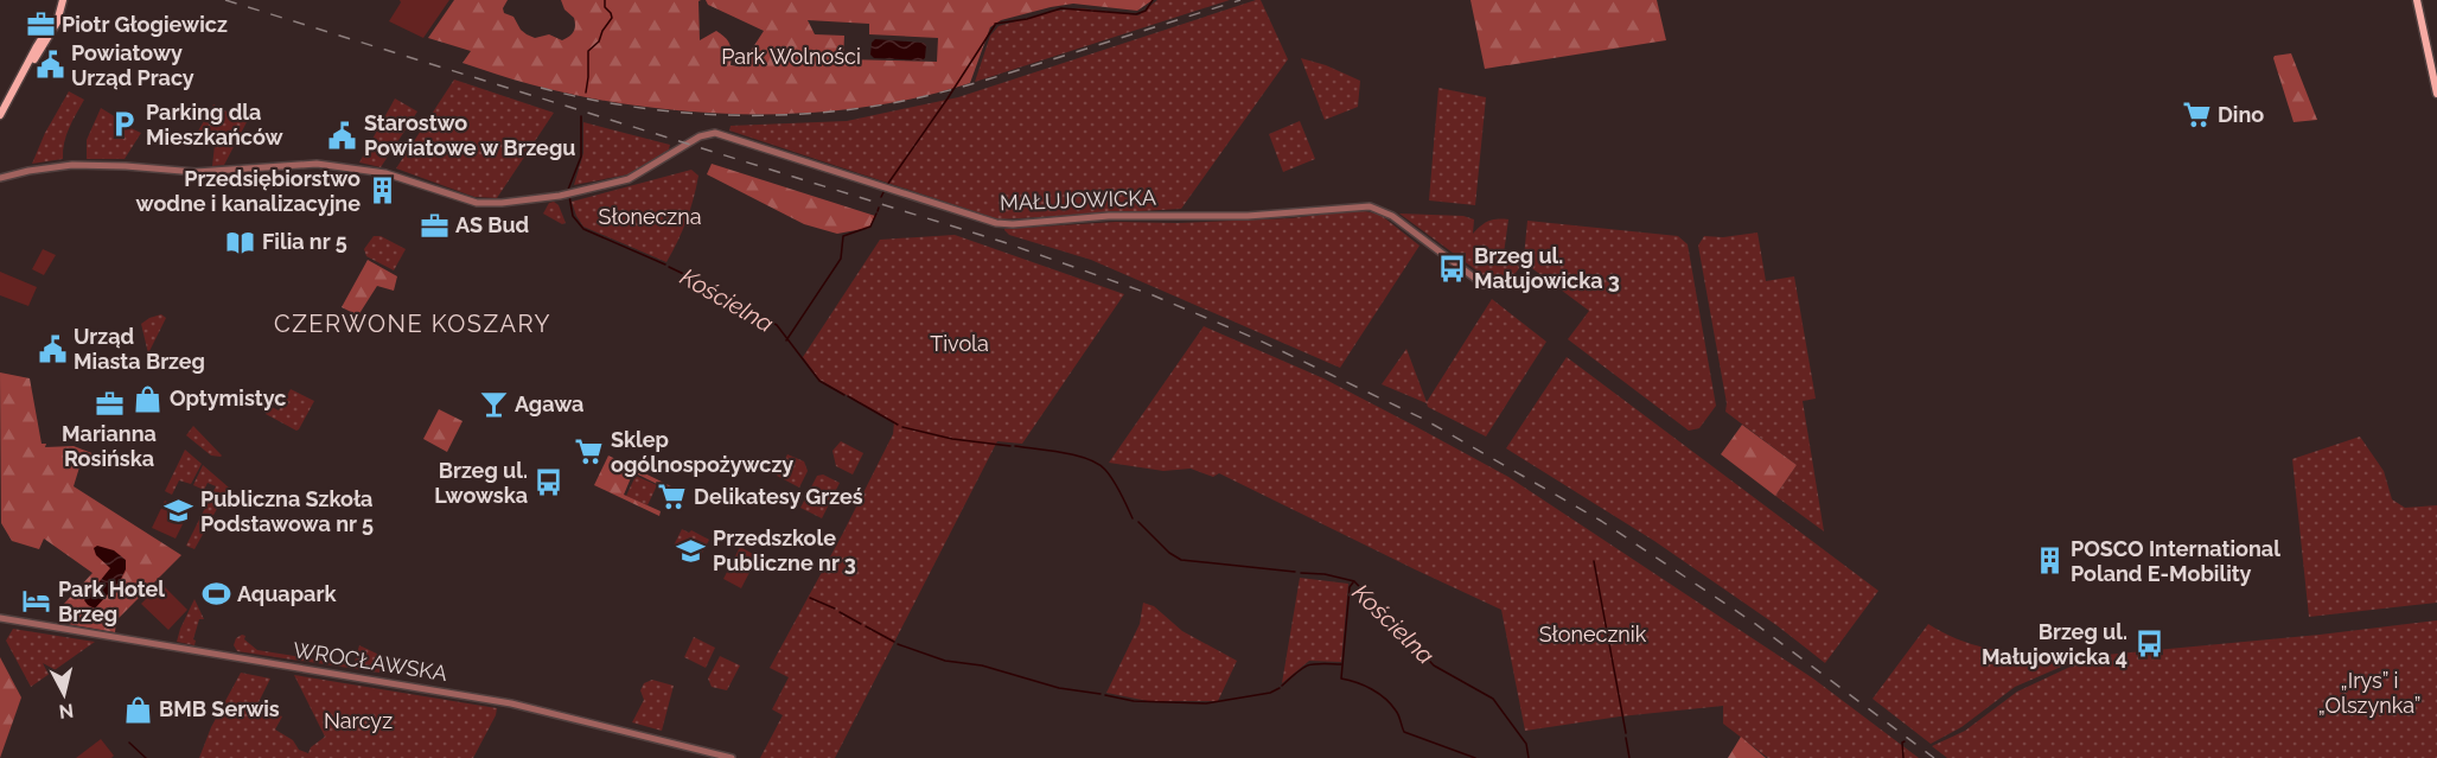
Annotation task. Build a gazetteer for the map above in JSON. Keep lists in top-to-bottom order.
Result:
{
  "streets": {
    "street": ["MAŁUJOWICKA", "WROCŁAWSKA"]
  },
  "districts": ["CZERWONE KOSZARY"],
  "water": ["Kościelna"],
  "parks": [
    "Park Wolności",
    "Słoneczna",
    "Tivola",
    "Słonecznik",
    "„Irys” i „Olszynka”",
    "Narcyz"
  ],
  "places": {
    "office": ["Piotr Głogiewicz", "AS Bud", "Marianna Rosińska"],
    "public building": ["Powiatowy Urząd Pracy", "Starostwo Powiatowe w Brzegu", "Urząd Miasta Brzeg"],
    "supermarket": ["Dino", "Sklep ogólnospożywczy", "Delikatesy Grześ"],
    "parking": ["Parking dla Mieszkańców"],
    "building": ["Przedsiębiorstwo wodne i kanalizacyjne", "POSCO International Poland E-Mobility"],
    "library": ["Filia nr 5"],
    "bus stop": ["Brzeg ul. Małujowicka 3", "Brzeg ul. Lwowska", "Brzeg ul. Małujowicka 4"],
    "shop": ["Optymistyc", "BMB Serwis"],
    "bar": ["Agawa"],
    "school or university": ["Publiczna Szkoła Podstawowa nr 5", "Przedszkole Publiczne nr 3"],
    "sports": ["Aquapark"],
    "hotel": ["Park Hotel Brzeg"]
  },
  "north": "bottom"
}
